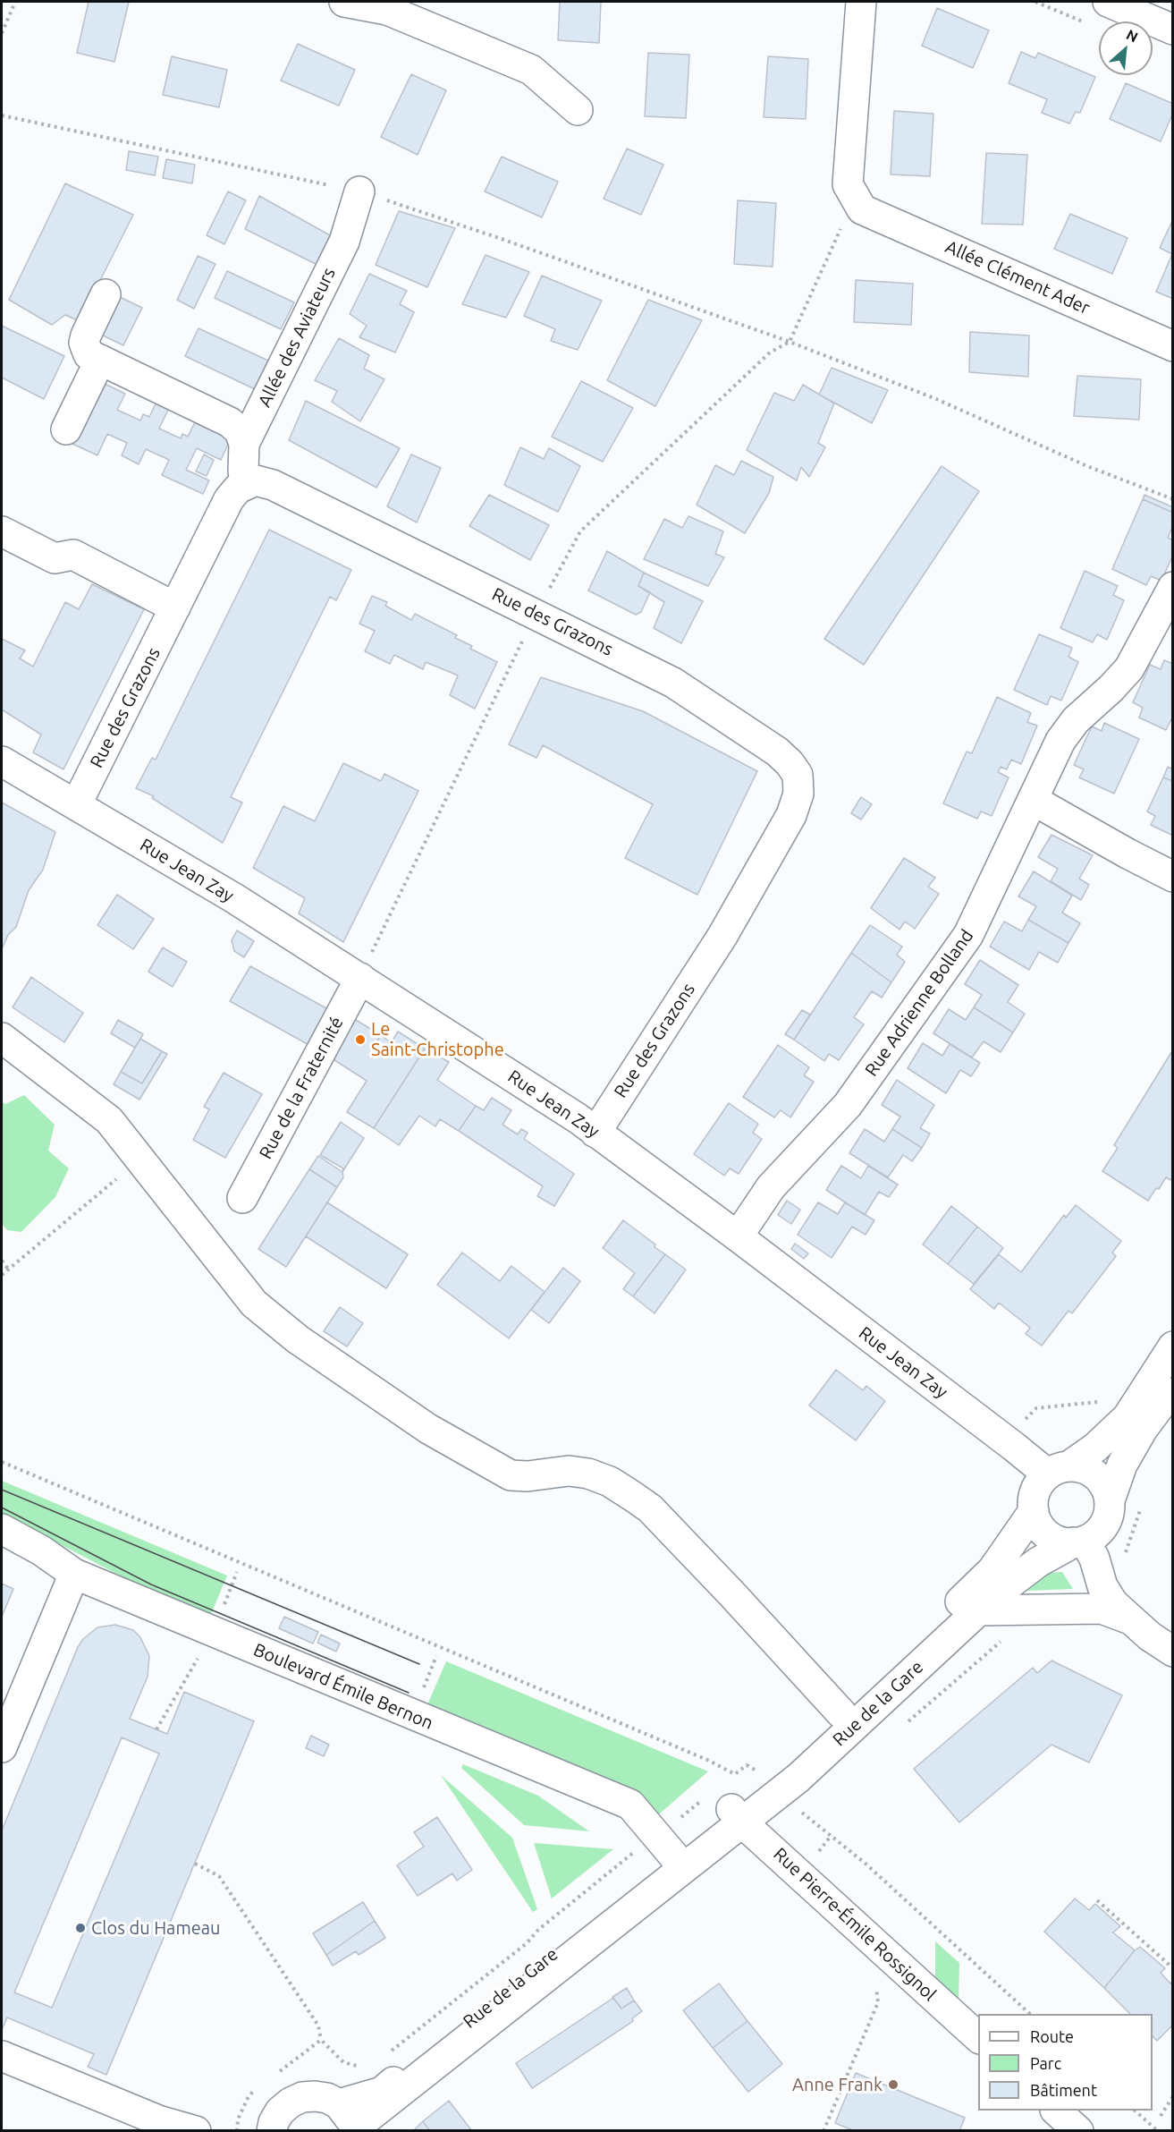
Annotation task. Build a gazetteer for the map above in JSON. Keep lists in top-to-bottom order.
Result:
{
  "streets": {
    "street": [
      "Allée Clément Ader",
      "Allée des Aviateurs",
      "Rue des Grazons",
      "Rue Jean Zay",
      "Rue Adrienne Bolland",
      "Rue de la Fraternité",
      "Boulevard Émile Bernon",
      "Rue de la Gare",
      "Rue Pierre-Émile Rossignol"
    ]
  },
  "crossings": [
    ["Allée des Aviateurs", "Rue des Grazons"],
    ["Rue des Grazons", "Rue Jean Zay"],
    ["Rue Jean Zay", "Rue Adrienne Bolland"],
    ["Rue Jean Zay", "Rue de la Fraternité"],
    ["Rue Jean Zay", "Rue de la Gare"],
    ["Boulevard Émile Bernon", "Rue de la Gare"],
    ["Rue de la Gare", "Rue Pierre-Émile Rossignol"]
  ],
  "places": ["Le Saint-Christophe", "Clos du Hameau", "Anne Frank"],
  "legend": ["Route", "Parc", "Bâtiment"],
  "north": "top right"
}
